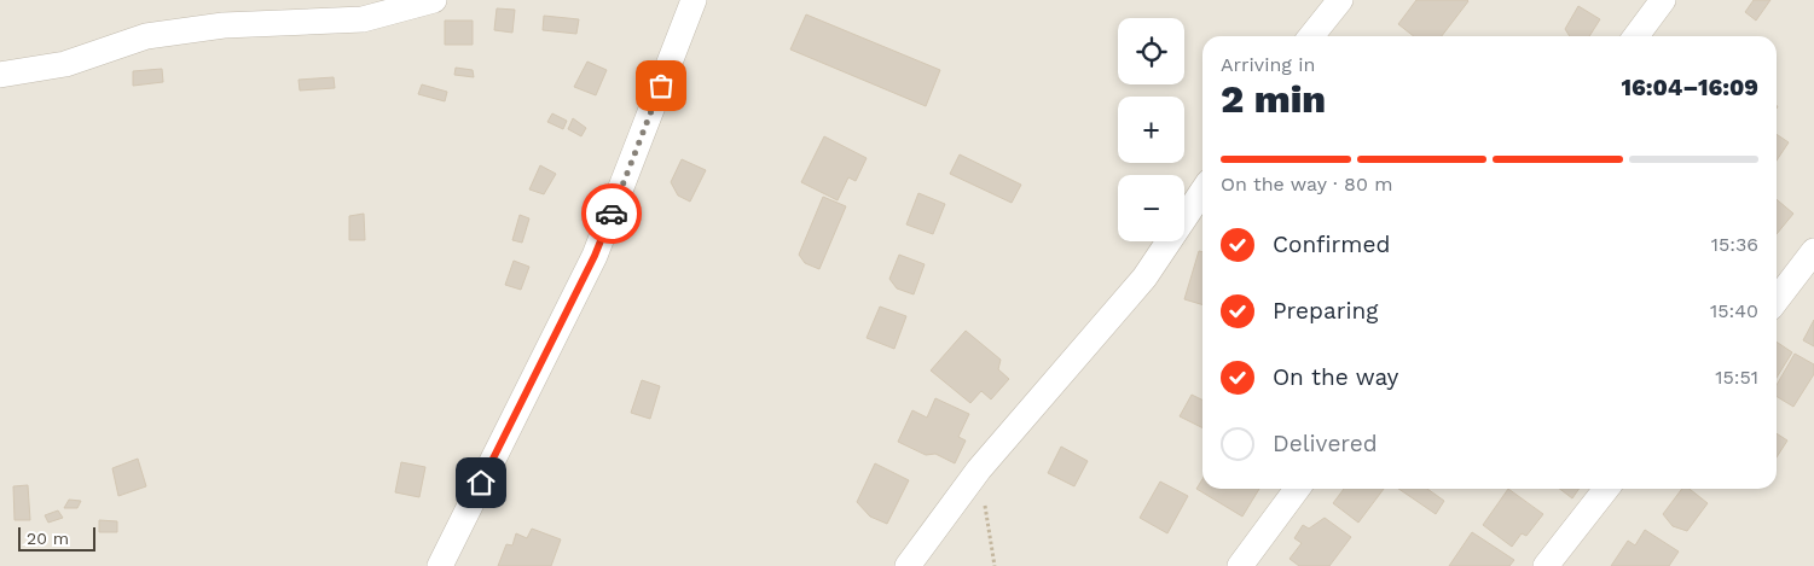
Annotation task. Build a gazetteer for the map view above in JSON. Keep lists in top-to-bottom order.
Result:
{
  "scale_bar": "20 m",
  "page": {
    "map_buttons": ["+", "−"],
    "heading": ["2 min", "Arriving in", "16:04–16:09"],
    "bar": "On the way · 80 m",
    "list": [
      ["Confirmed", "15:36"],
      ["Preparing", "15:40"],
      ["On the way", "15:51"],
      "Delivered"
    ],
    "scale": "20 m"
  }
}
